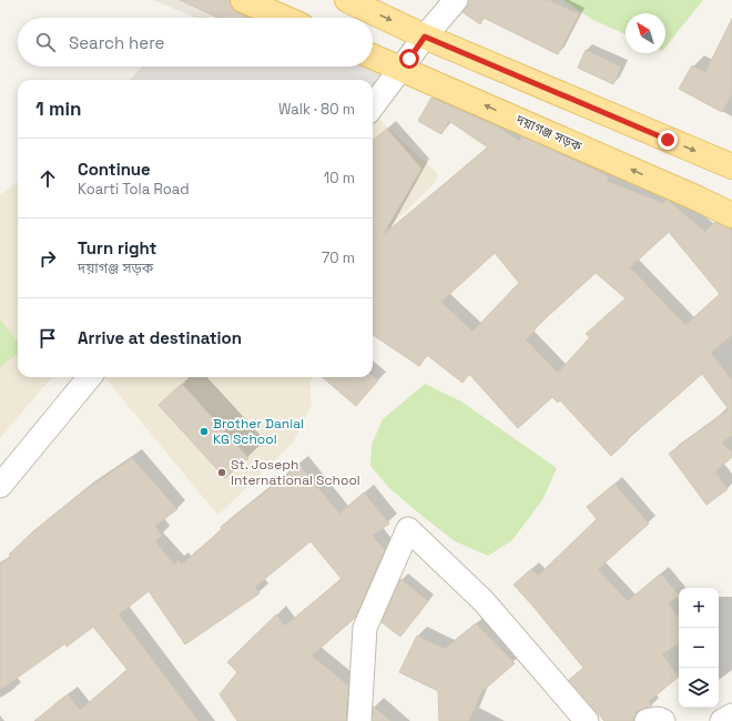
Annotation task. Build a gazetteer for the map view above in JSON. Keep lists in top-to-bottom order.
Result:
{
  "streets": {
    "main road": ["দয়াগঞ্জ সড়ক"]
  },
  "places": ["Brother Danial KG School", "St. Joseph International School"],
  "north": "top left",
  "page": {
    "search": "Search here",
    "heading": ["1 min", "Walk · 80 m"],
    "list": [
      ["Continue", "Koarti Tola Road", "10 m"],
      ["Turn right", "দয়াগঞ্জ সড়ক", "70 m"],
      "Arrive at destination"
    ],
    "map_buttons": ["+", "−"]
  }
}
